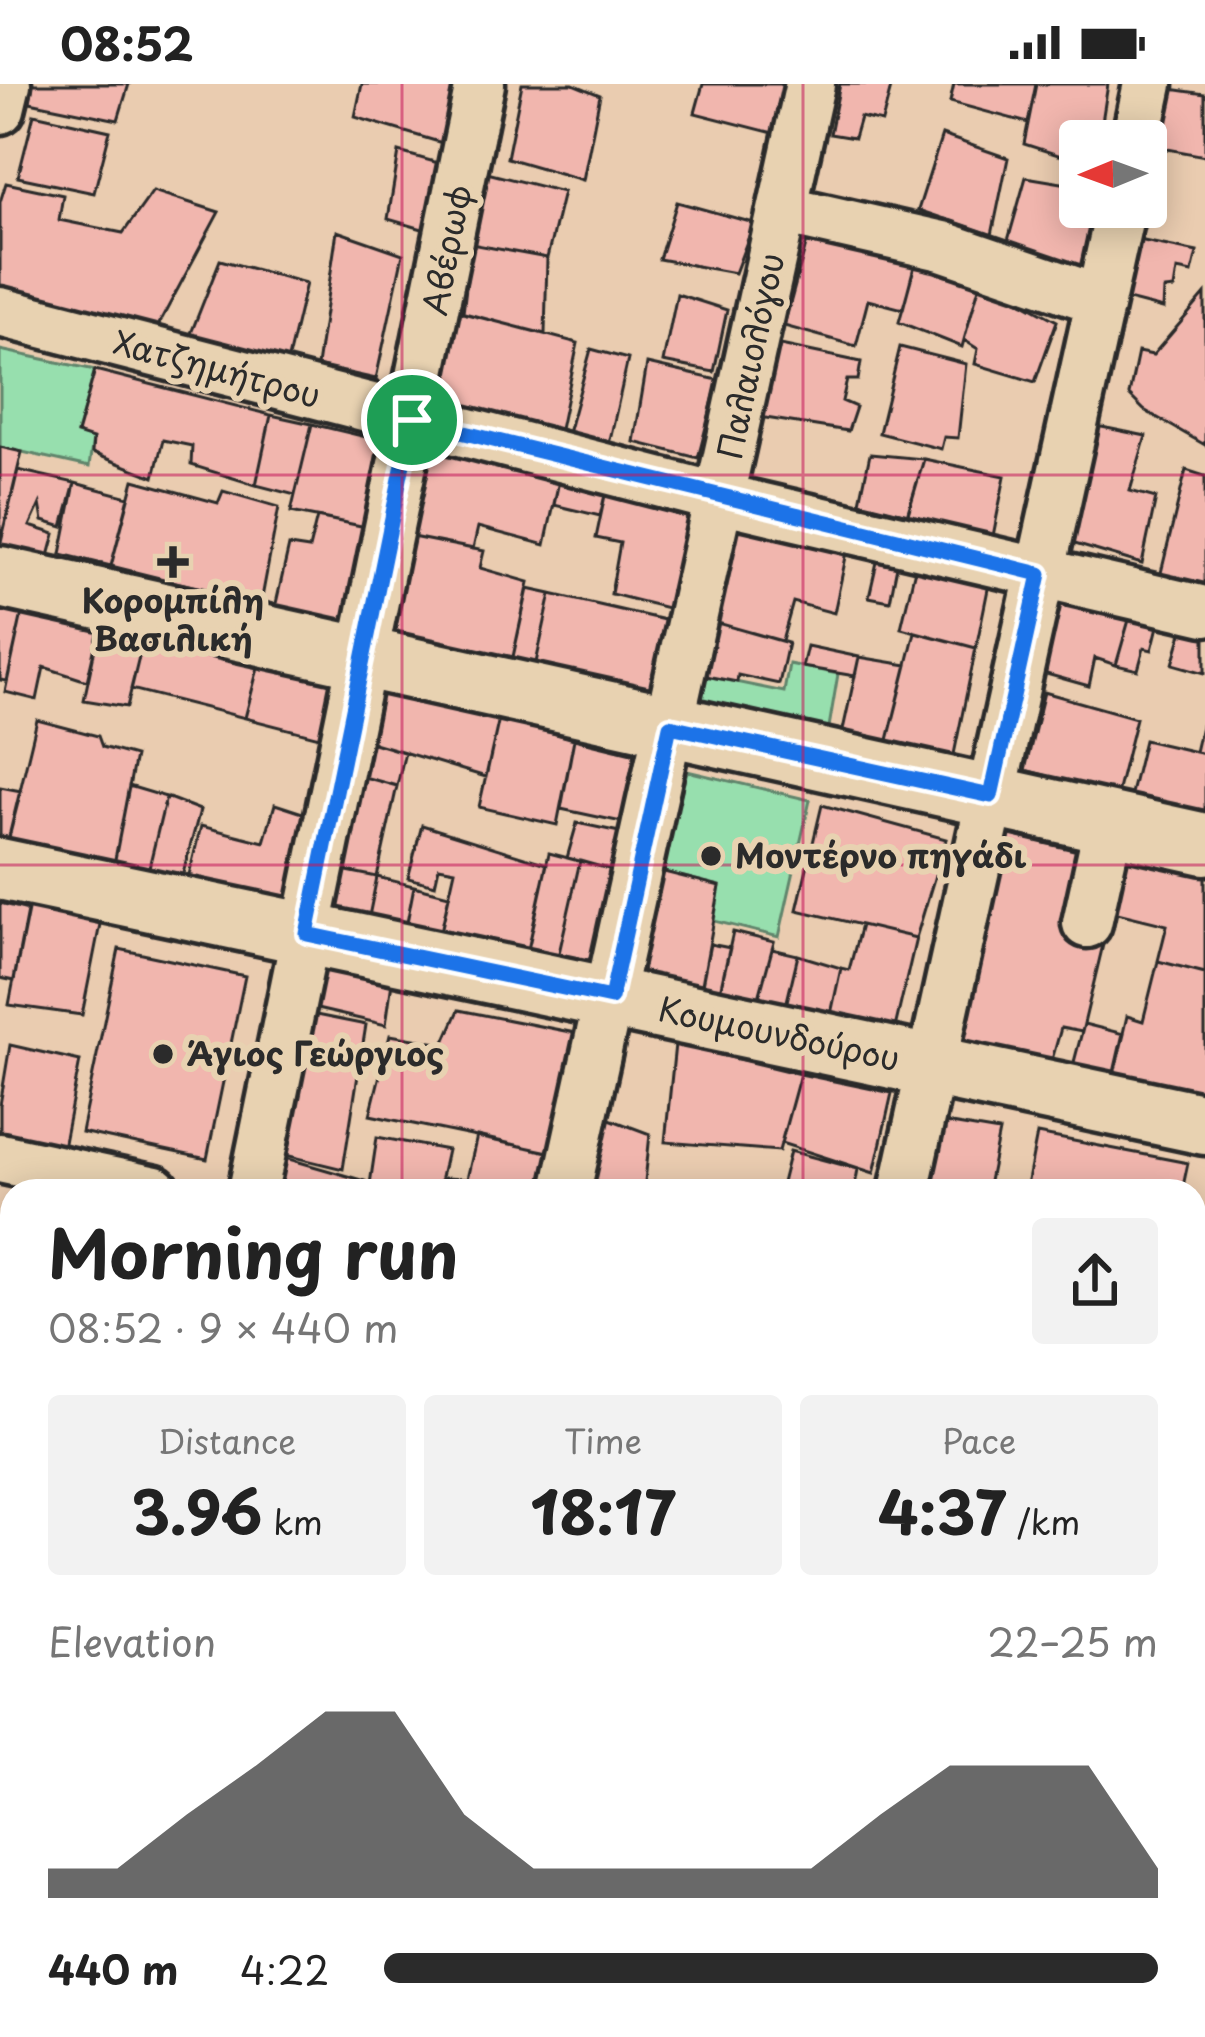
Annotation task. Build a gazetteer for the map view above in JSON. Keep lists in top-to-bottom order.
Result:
{
  "streets": {
    "main road": ["Κουμουνδούρου"],
    "street": ["Αβέρωφ", "Παλαιολόγου", "Χατζημήτρου"]
  },
  "crossings": [
    ["Αβέρωφ", "Χατζημήτρου"],
    ["Αβέρωφ", "Κουμουνδούρου"],
    ["Παλαιολόγου", "Χατζημήτρου"],
    ["Παλαιολόγου", "Κουμουνδούρου"]
  ],
  "places": {
    "health": ["Κορομπίλη Βασιλική"],
    "other": ["Μοντέρνο πηγάδι", "Άγιος Γεώργιος"]
  },
  "north": "left",
  "page": {
    "status": "08:52",
    "heading": ["Morning run", "08:52 · 9 × 440 m"],
    "stats": [
      ["Distance", "3.96 km"],
      ["Time", "18:17"],
      ["Pace", "4:37 /km"]
    ],
    "chart": ["Elevation", "22–25 m"],
    "list": [
      {
        "name": "440 m",
        "note": "4:22"
      }
    ]
  }
}
